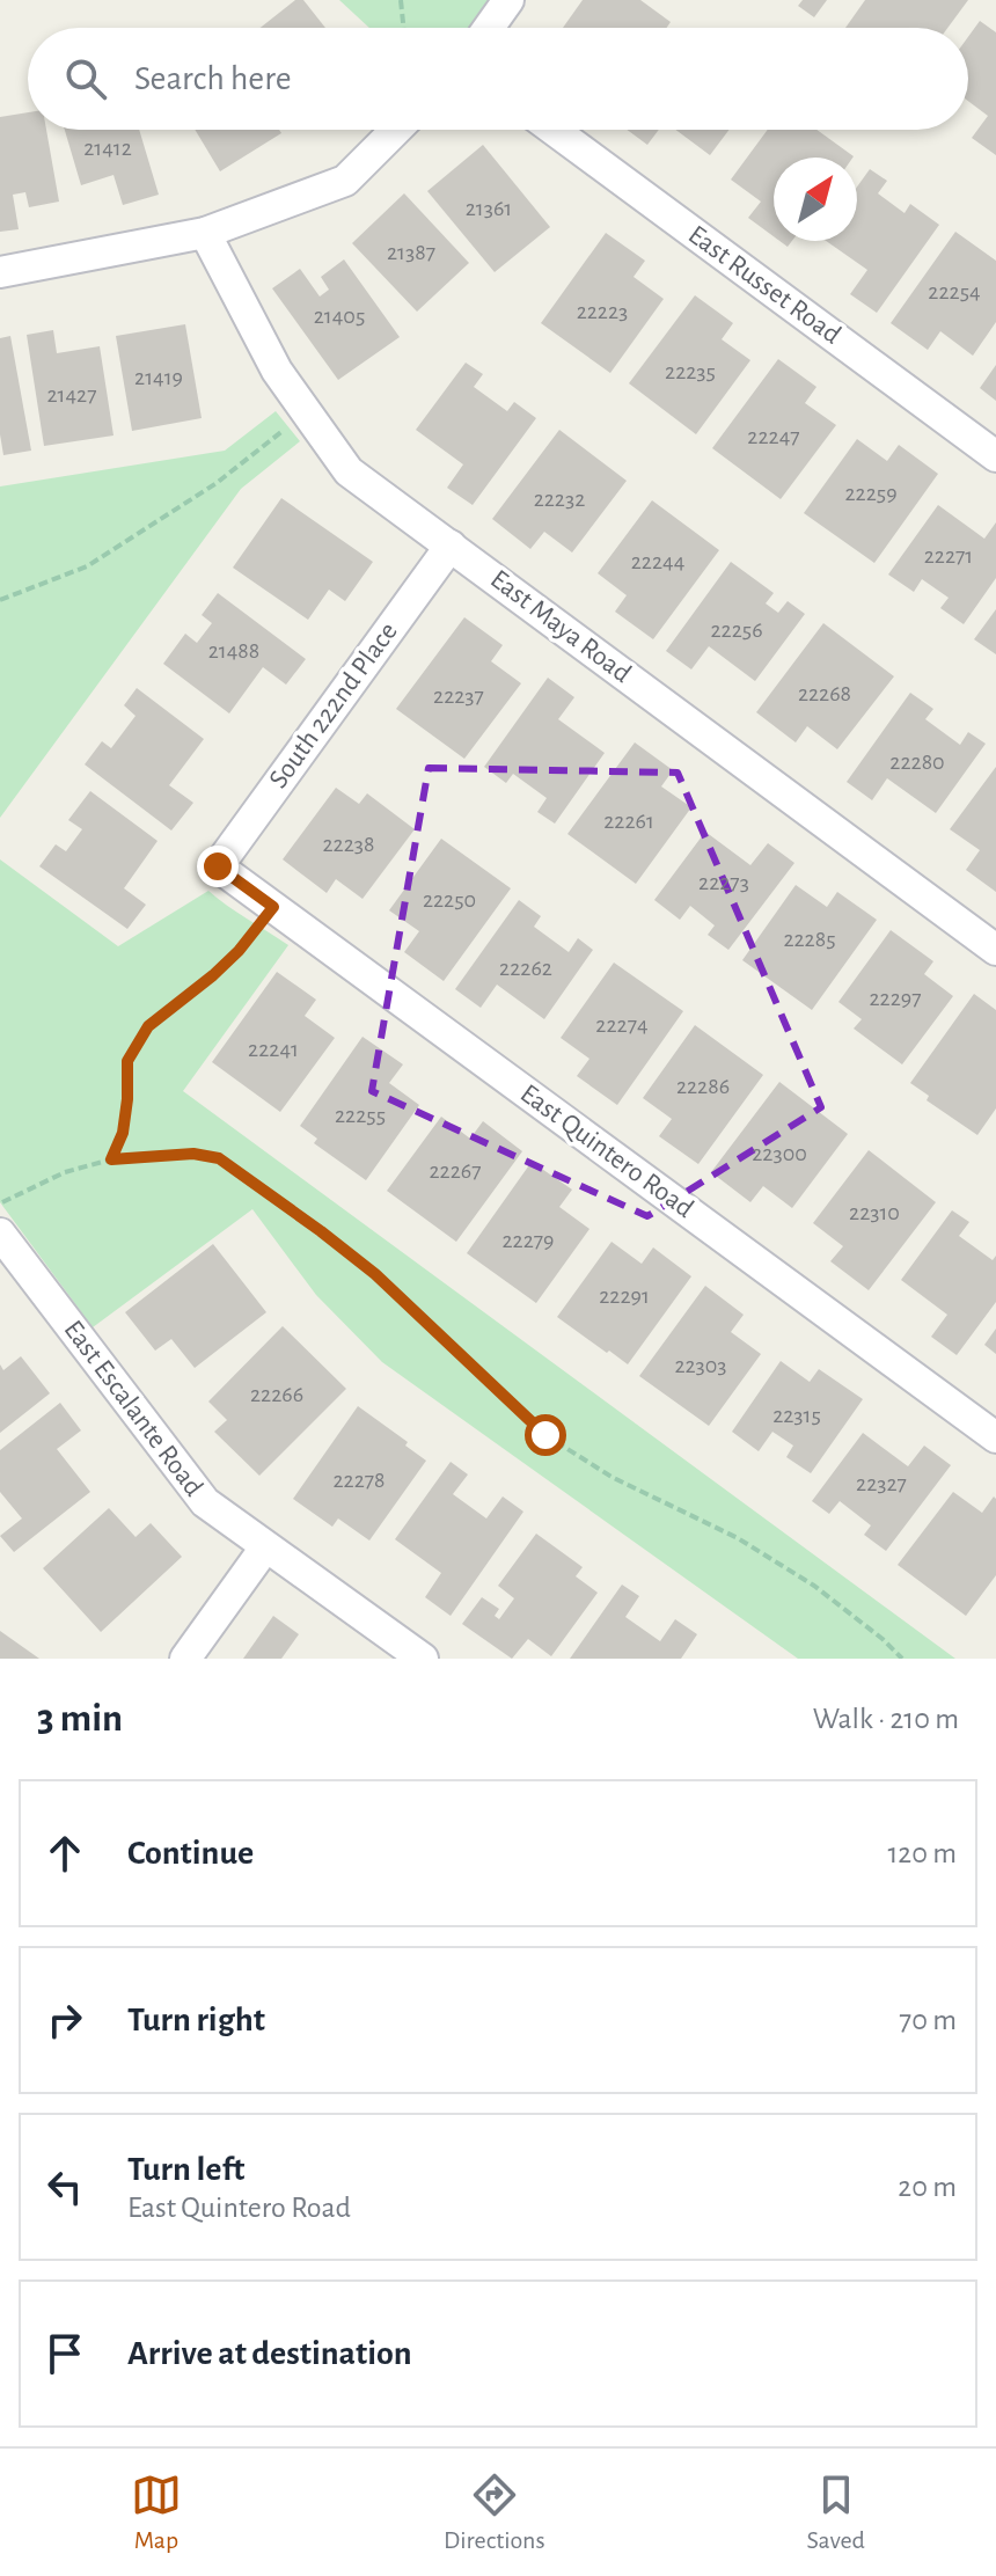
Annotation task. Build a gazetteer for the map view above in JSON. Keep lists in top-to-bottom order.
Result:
{
  "streets": {
    "street": [
      "East Russet Road",
      "East Maya Road",
      "South 222nd Place",
      "East Quintero Road",
      "East Escalante Road"
    ]
  },
  "crossings": [
    ["East Maya Road", "South 222nd Place"],
    ["South 222nd Place", "East Quintero Road"]
  ],
  "house_numbers": [
    "21412",
    "21361",
    "21387",
    "22254",
    "22223",
    "21405",
    "22235",
    "21419",
    "21427",
    "22247",
    "22259",
    "22232",
    "22271",
    "22244",
    "22256",
    "21488",
    "22268",
    "22237",
    "22280",
    "22261",
    "22238",
    "22273",
    "22250",
    "22285",
    "22262",
    "22297",
    "22274",
    "22241",
    "22286",
    "22255",
    "22300",
    "22267",
    "22310",
    "22279",
    "22291",
    "22303",
    "22266",
    "22315",
    "22278",
    "22327"
  ],
  "north": "top right",
  "page": {
    "search": "Search here",
    "heading": ["3 min", "Walk · 210 m"],
    "list": [
      ["Continue", "120 m"],
      ["Turn right", "70 m"],
      ["Turn left", "East Quintero Road", "20 m"],
      "Arrive at destination"
    ],
    "nav": ["Map", "Directions", "Saved"]
  }
}
